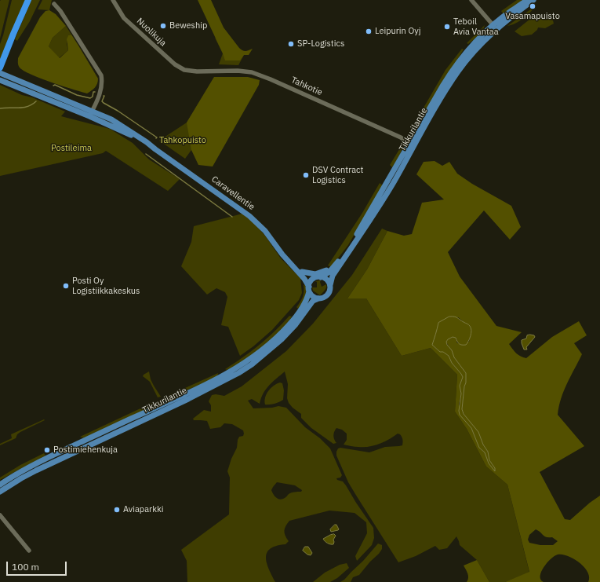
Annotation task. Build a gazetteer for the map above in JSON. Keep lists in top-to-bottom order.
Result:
{
  "streets": {
    "main road": ["Tikkurilantie", "Caravellentie"],
    "street": ["Nuolikuja", "Tahkotie"]
  },
  "crossings": [
    ["Nuolikuja", "Tahkotie"],
    ["Tahkotie", "Tikkurilantie"],
    ["Tikkurilantie", "Caravellentie"]
  ],
  "parks": ["Tahkopuisto", "Postileima"],
  "places": [
    "Vasamapuisto",
    "Beweship",
    "Teboil Avia Vantaa",
    "Leipurin Oyj",
    "SP-Logistics",
    "DSV Contract Logistics",
    "Posti Oy Logistiikkakeskus",
    "Postimiehenkuja",
    "Aviaparkki"
  ],
  "scale_bar": "100 m"
}
